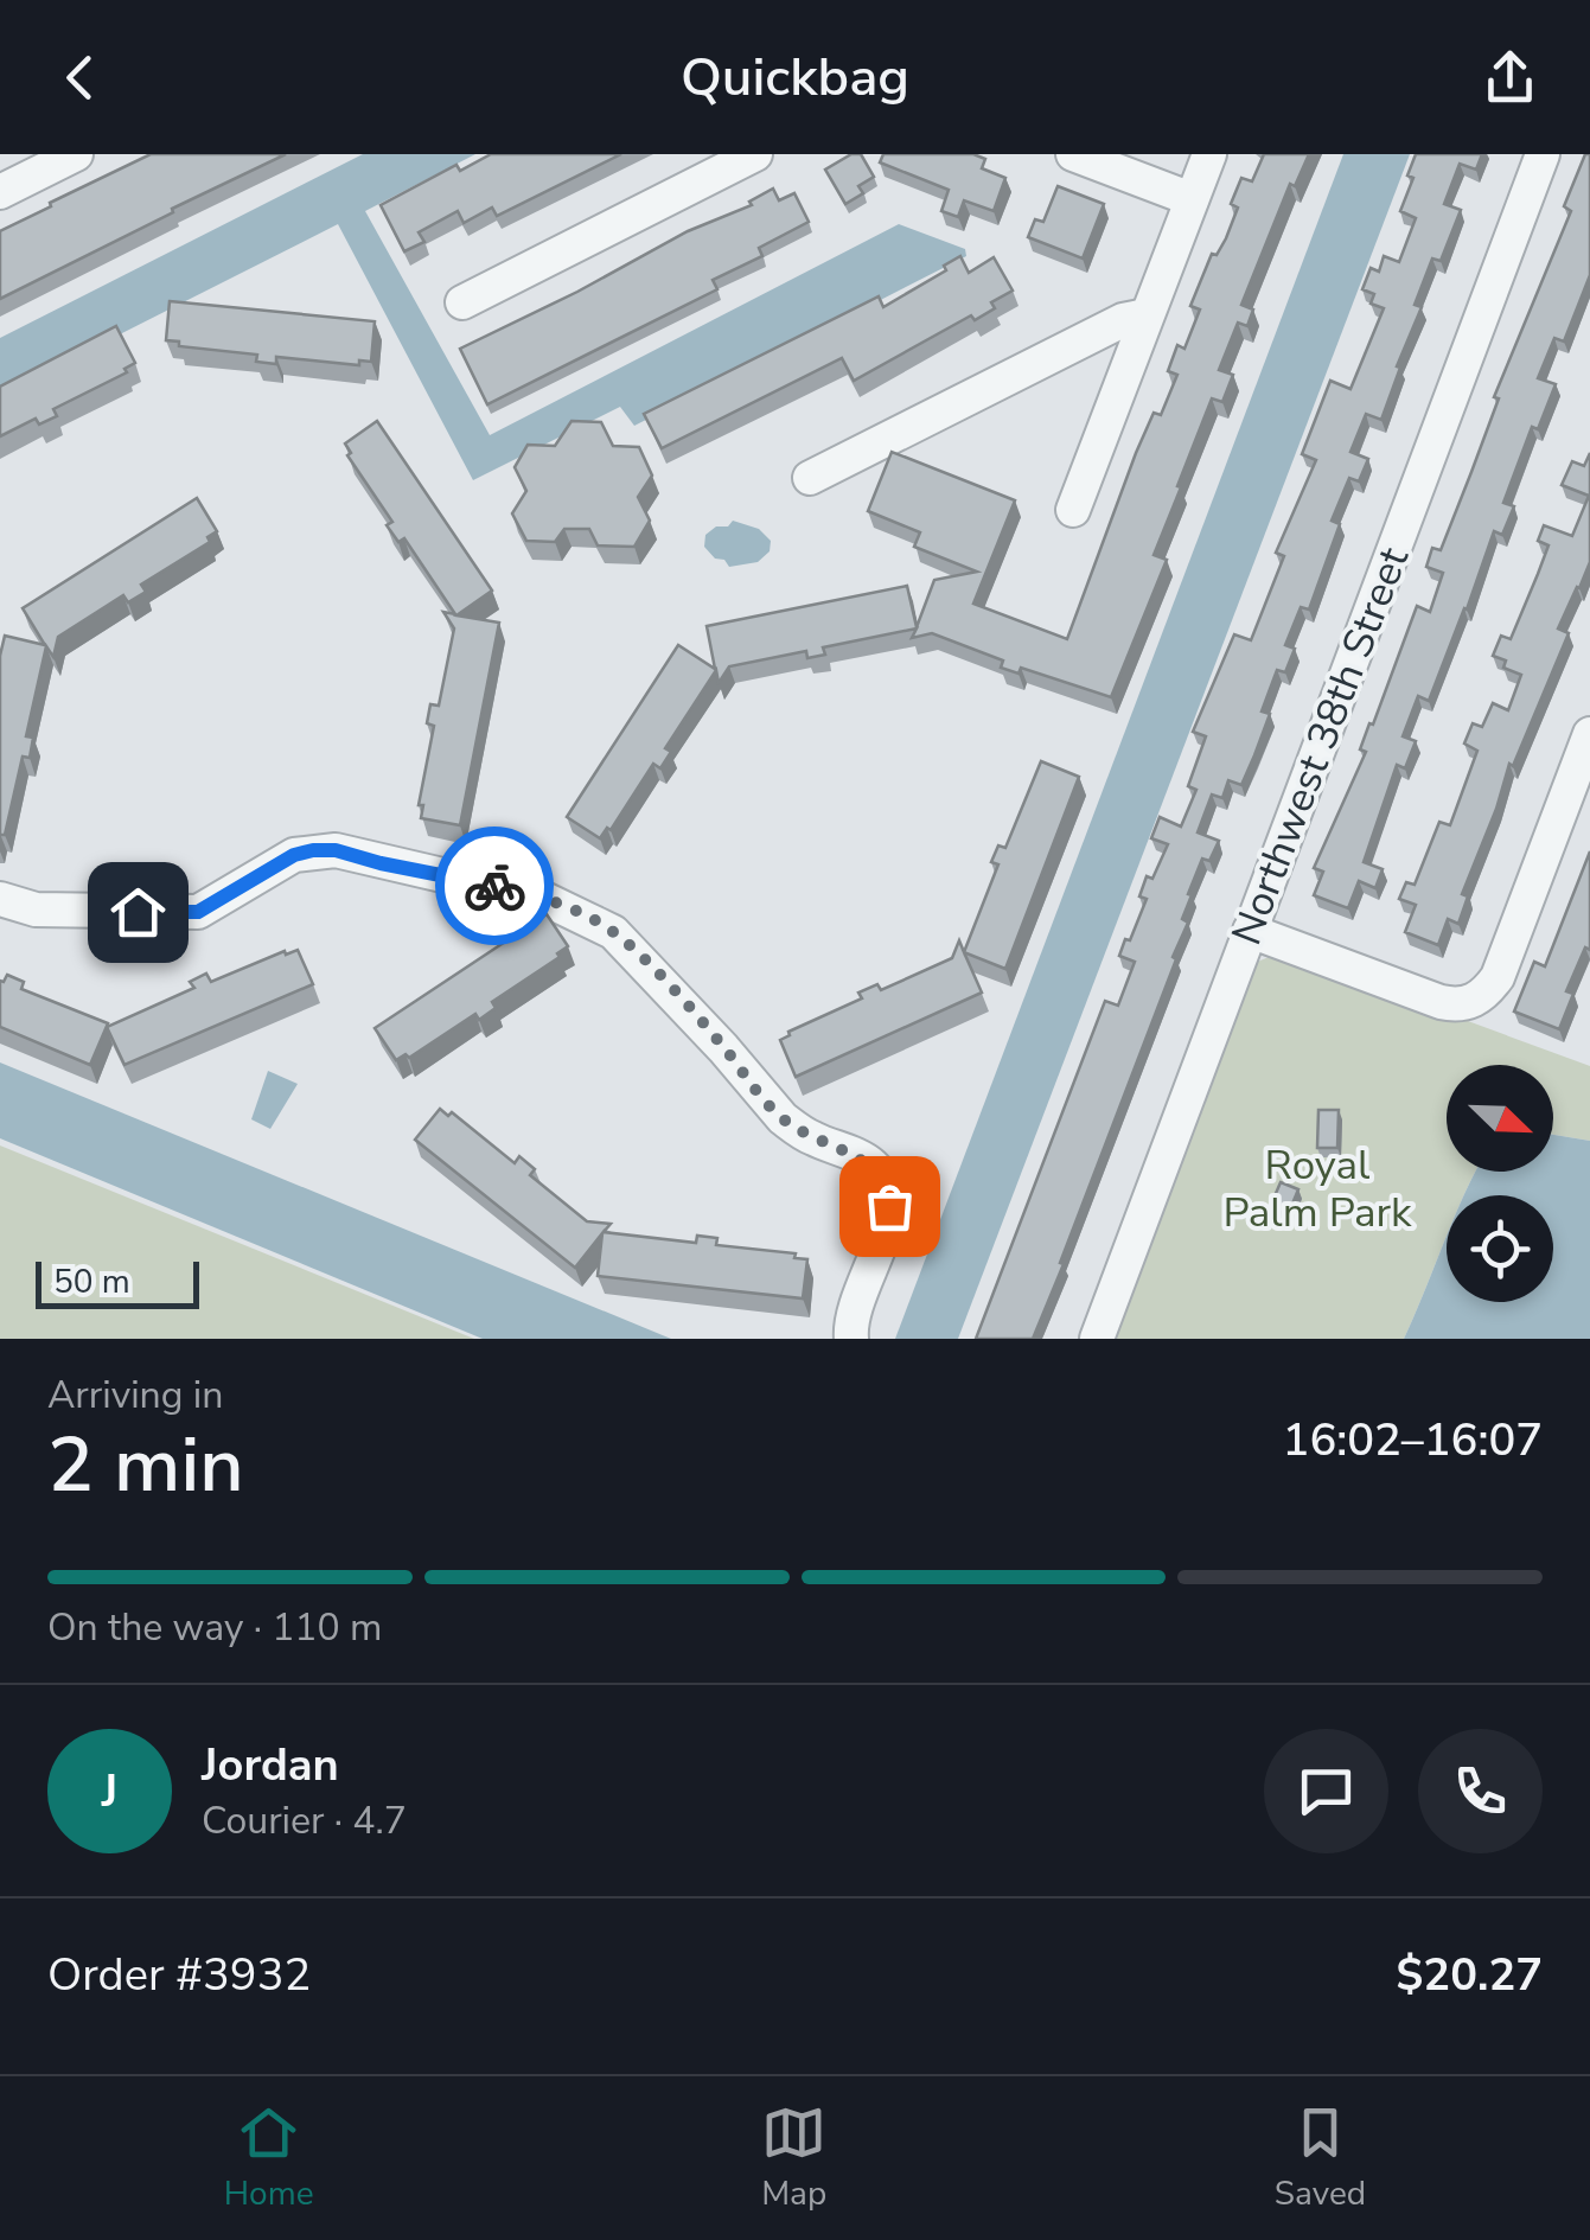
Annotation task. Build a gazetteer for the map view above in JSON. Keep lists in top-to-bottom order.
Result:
{
  "streets": {
    "street": ["Northwest 38th Street"]
  },
  "parks": ["Royal Palm Park"],
  "scale_bar": "50 m",
  "north": "bottom right",
  "page": {
    "header": "Quickbag",
    "scale": "50 m",
    "heading": ["2 min", "Arriving in", "16:02–16:07"],
    "panel": [
      "Jordan",
      "Courier · 4.7",
      "Order #3932",
      "$20.27"
    ],
    "bar": "On the way · 110 m",
    "round": "J",
    "tabs": ["Home", "Map", "Saved"]
  }
}
